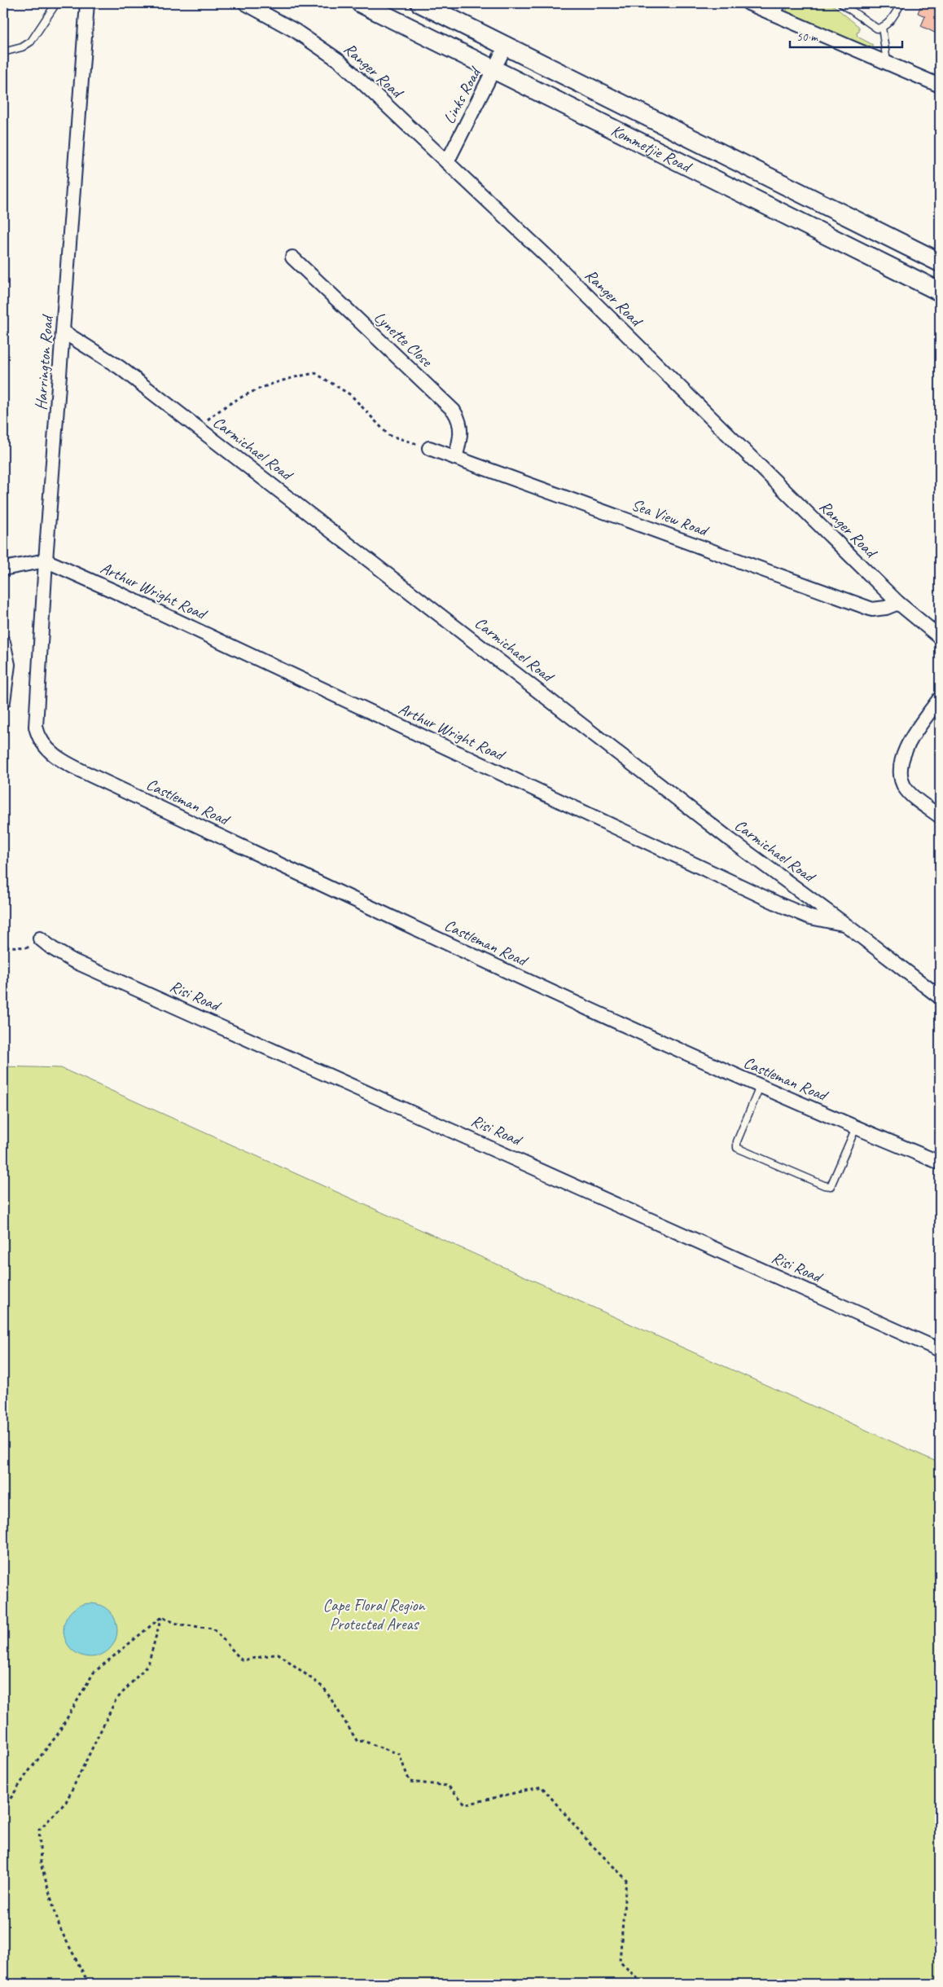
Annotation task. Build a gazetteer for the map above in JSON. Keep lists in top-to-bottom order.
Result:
{
  "streets": {
    "main road": ["Kommetjie Road"],
    "street": [
      "Ranger Road",
      "Links Road",
      "Lynette Close",
      "Harrington Road",
      "Carmichael Road",
      "Sea View Road",
      "Arthur Wright Road",
      "Castleman Road",
      "Risi Road"
    ]
  },
  "crossings": [
    ["Ranger Road", "Links Road"],
    ["Ranger Road", "Sea View Road"],
    ["Links Road", "Kommetjie Road"],
    ["Lynette Close", "Sea View Road"],
    ["Harrington Road", "Carmichael Road"],
    ["Harrington Road", "Arthur Wright Road"],
    ["Harrington Road", "Castleman Road"],
    ["Carmichael Road", "Arthur Wright Road"]
  ],
  "parks": ["Cape Floral Region Protected Areas"],
  "scale_bar": "50 m"
}
